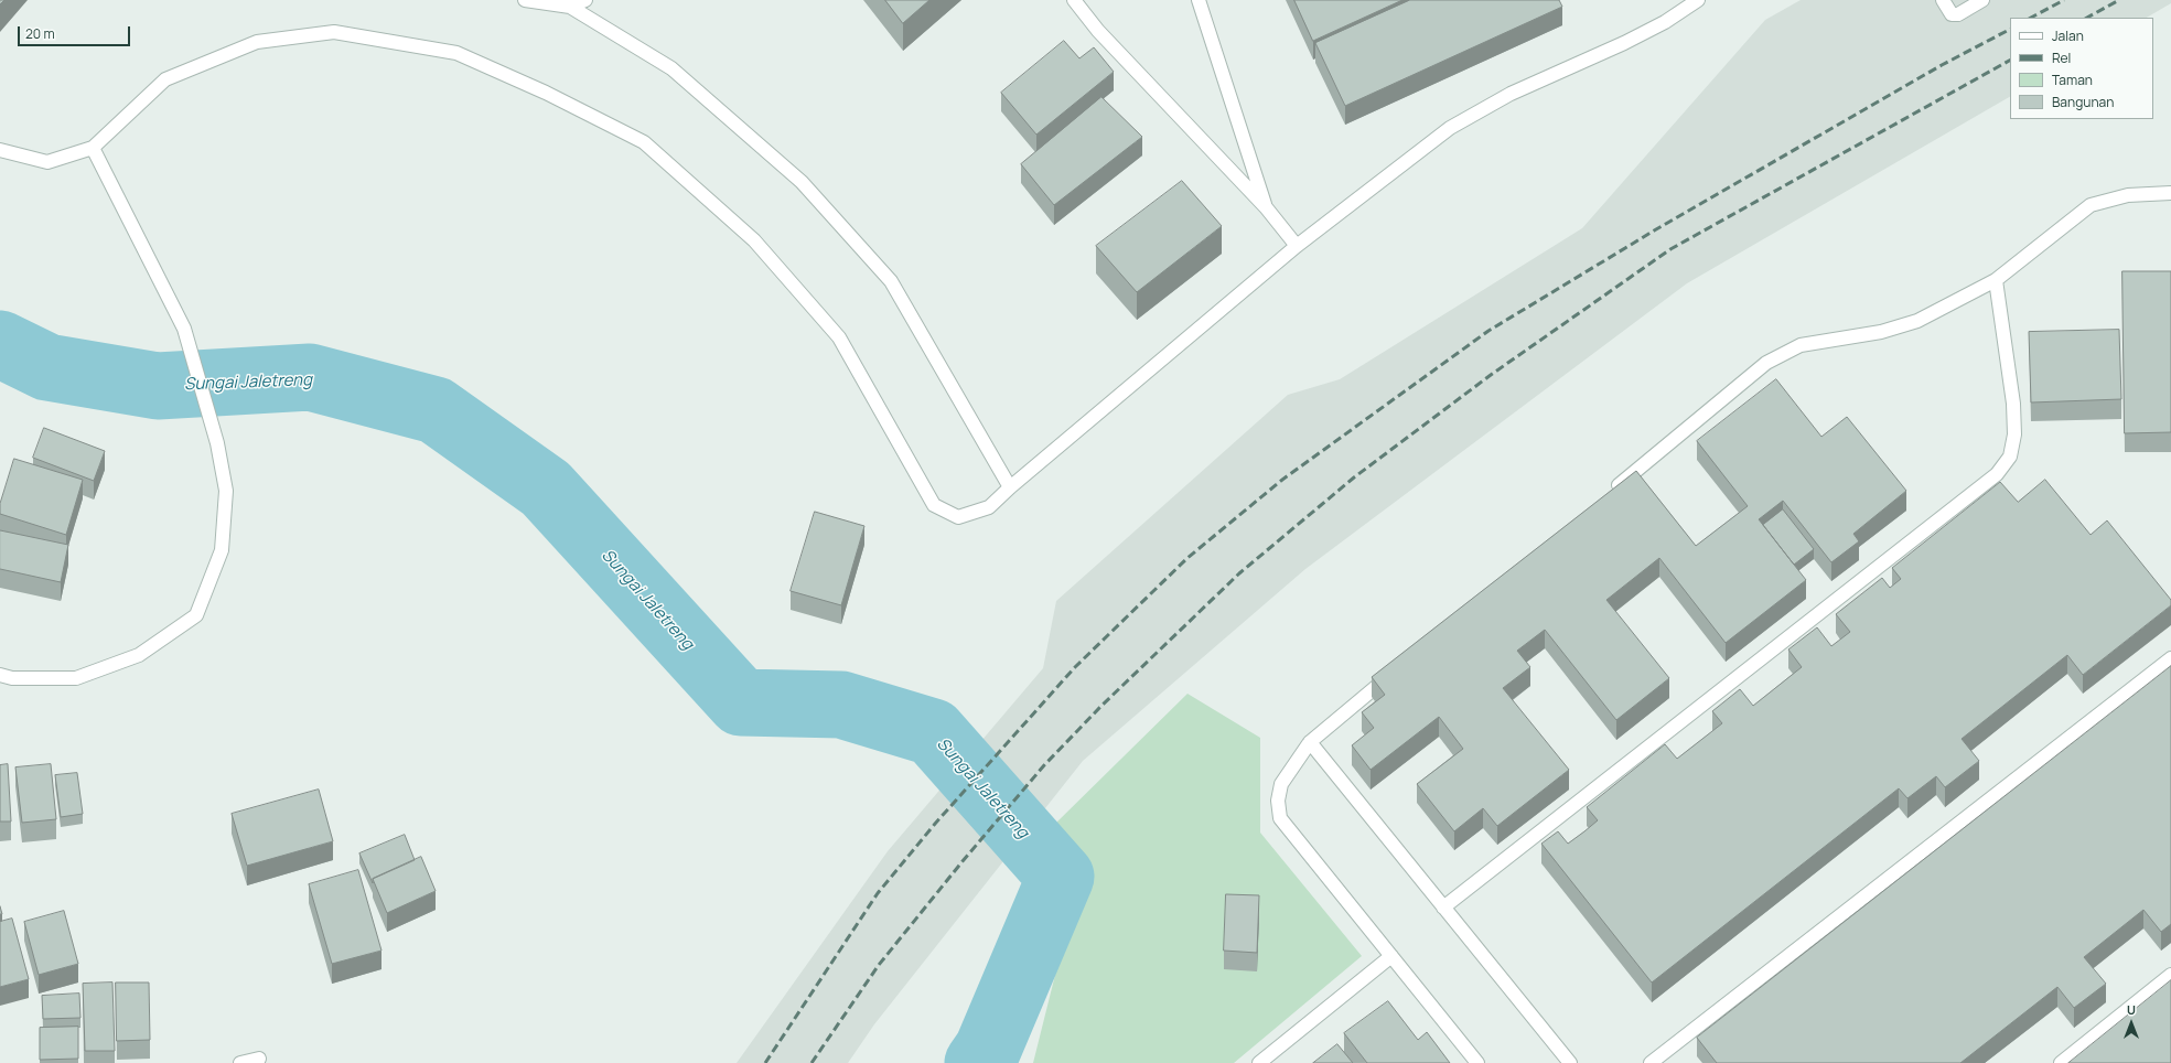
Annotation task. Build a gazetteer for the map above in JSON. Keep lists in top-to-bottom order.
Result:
{
  "water": ["Sungai Jaletreng"],
  "legend": [
    "Jalan",
    "Rel",
    "Taman",
    "Bangunan"
  ],
  "scale_bar": "20 m",
  "north": "top"
}
